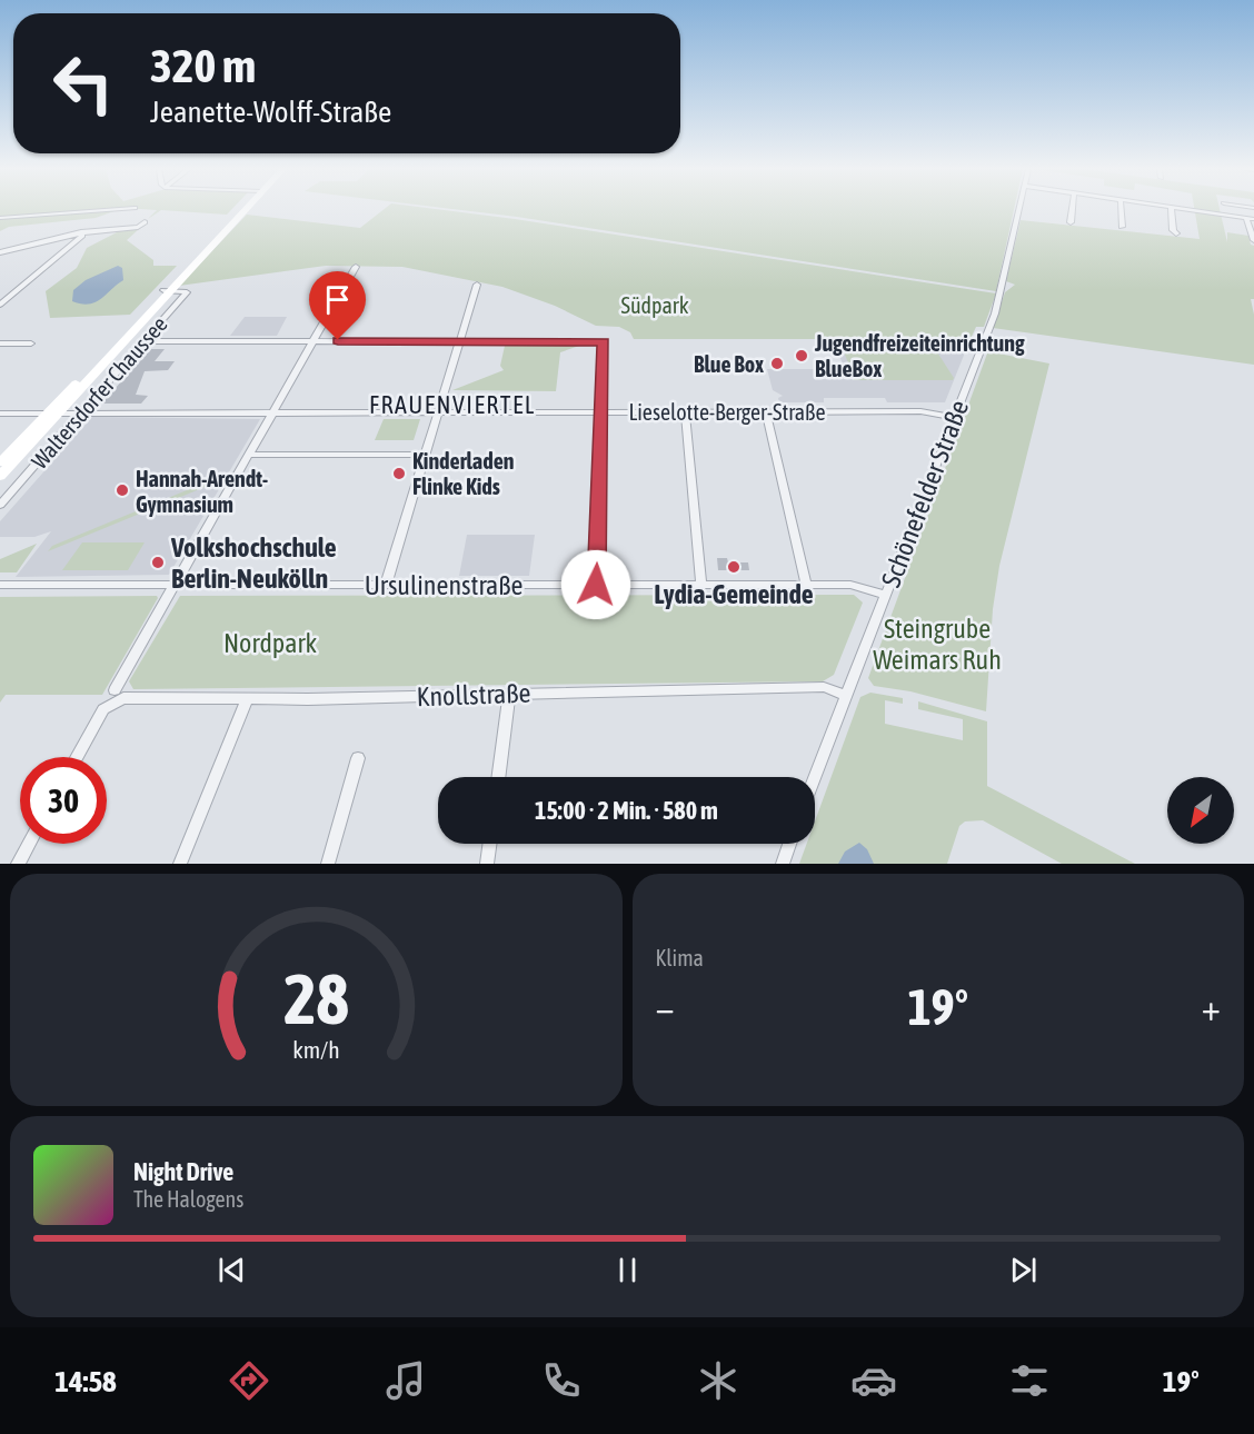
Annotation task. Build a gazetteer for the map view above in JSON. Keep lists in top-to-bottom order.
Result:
{
  "streets": {
    "main road": ["Waltersdorfer Chaussee"],
    "street": [
      "Lieselotte-Berger-Straße",
      "Schönefelder Straße",
      "Ursulinenstraße",
      "Knollstraße"
    ]
  },
  "crossings": [
    ["Waltersdorfer Chaussee", "Lieselotte-Berger-Straße"],
    ["Lieselotte-Berger-Straße", "Schönefelder Straße"],
    ["Schönefelder Straße", "Ursulinenstraße"],
    ["Schönefelder Straße", "Knollstraße"]
  ],
  "districts": ["FRAUENVIERTEL"],
  "parks": ["Südpark", "Steingrube Weimars Ruh", "Nordpark"],
  "places": [
    "Jugendfreizeiteinrichtung BlueBox",
    "Blue Box",
    "Kinderladen Flinke Kids",
    "Hannah-Arendt- Gymnasium",
    "Volkshochschule Berlin-Neukölln",
    "Lydia-Gemeinde"
  ],
  "north": "bottom left",
  "page": {
    "turn": ["320 m", "Jeanette-Wolff-Straße"],
    "limit": "30",
    "trip": "15:00 · 2 Min. · 580 m",
    "tile": "Klima",
    "heat": ["−", "19°", "+"],
    "song": ["Night Drive", "The Halogens"],
    "tabs": ["14:58", "19°"],
    "gauge": ["28", "km/h"]
  }
}
